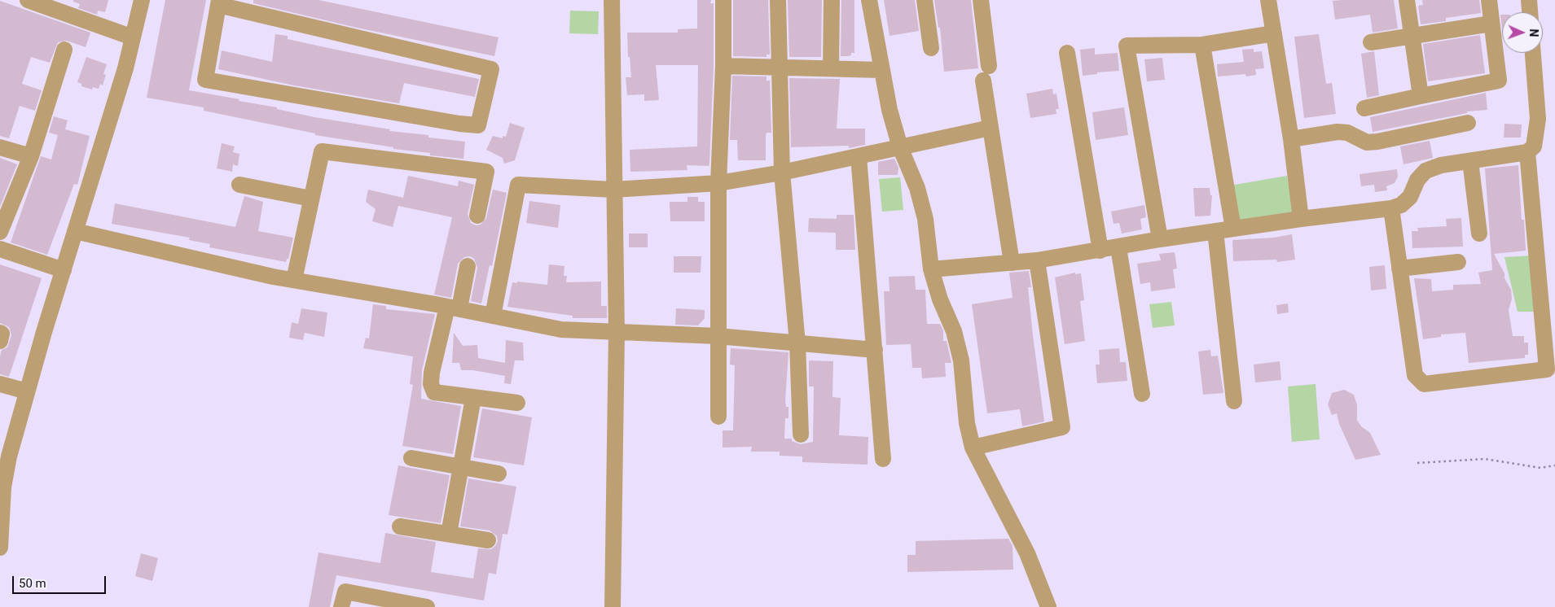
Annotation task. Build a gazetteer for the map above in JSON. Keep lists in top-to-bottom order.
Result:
{
  "scale_bar": "50 m",
  "north": "right"
}
